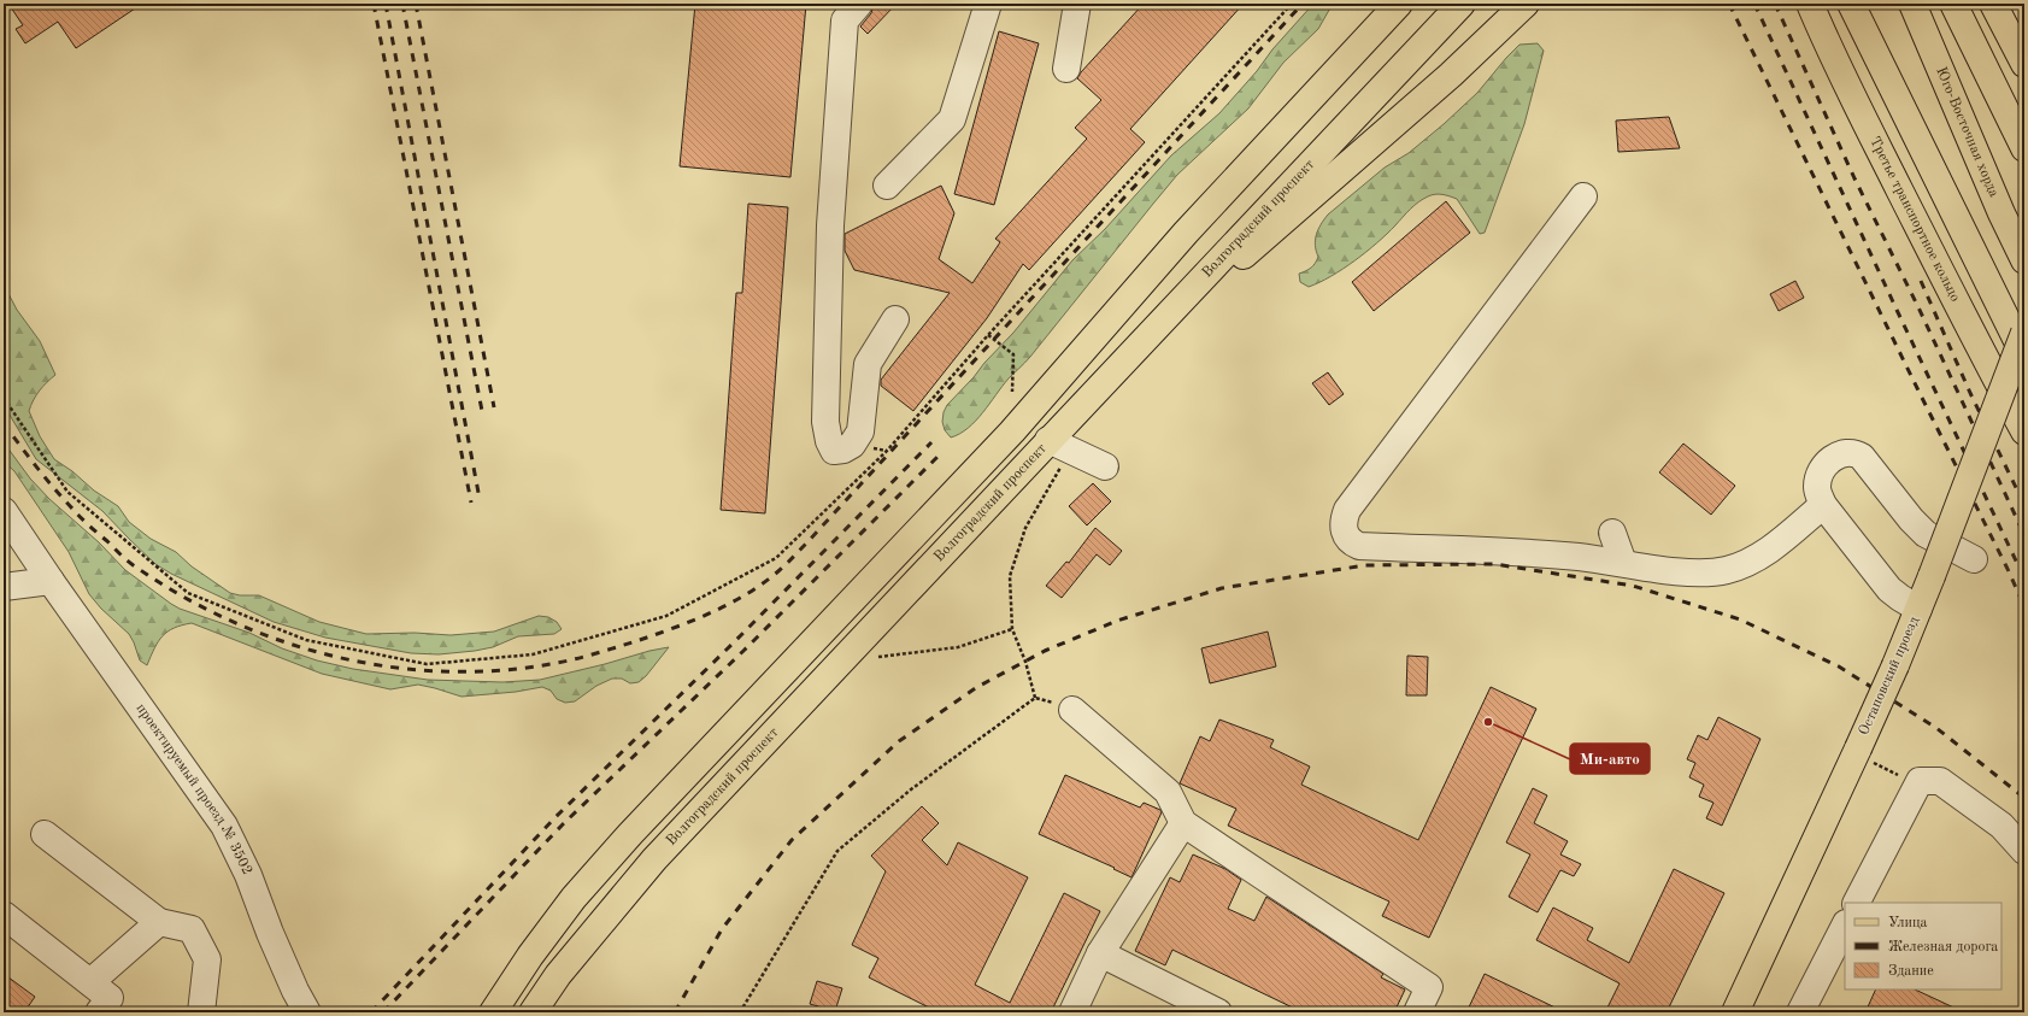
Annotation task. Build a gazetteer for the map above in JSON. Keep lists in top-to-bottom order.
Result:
{
  "streets": {
    "main road": [
      "Юго-Восточная хорда",
      "Волгоградский проспект",
      "Третье транспортное кольцо",
      "Остаповский проезд"
    ],
    "street": ["проектируемый проезд № 3502"]
  },
  "places": ["Ми-авто"],
  "legend": ["Улица", "Железная дорога", "Здание"]
}
